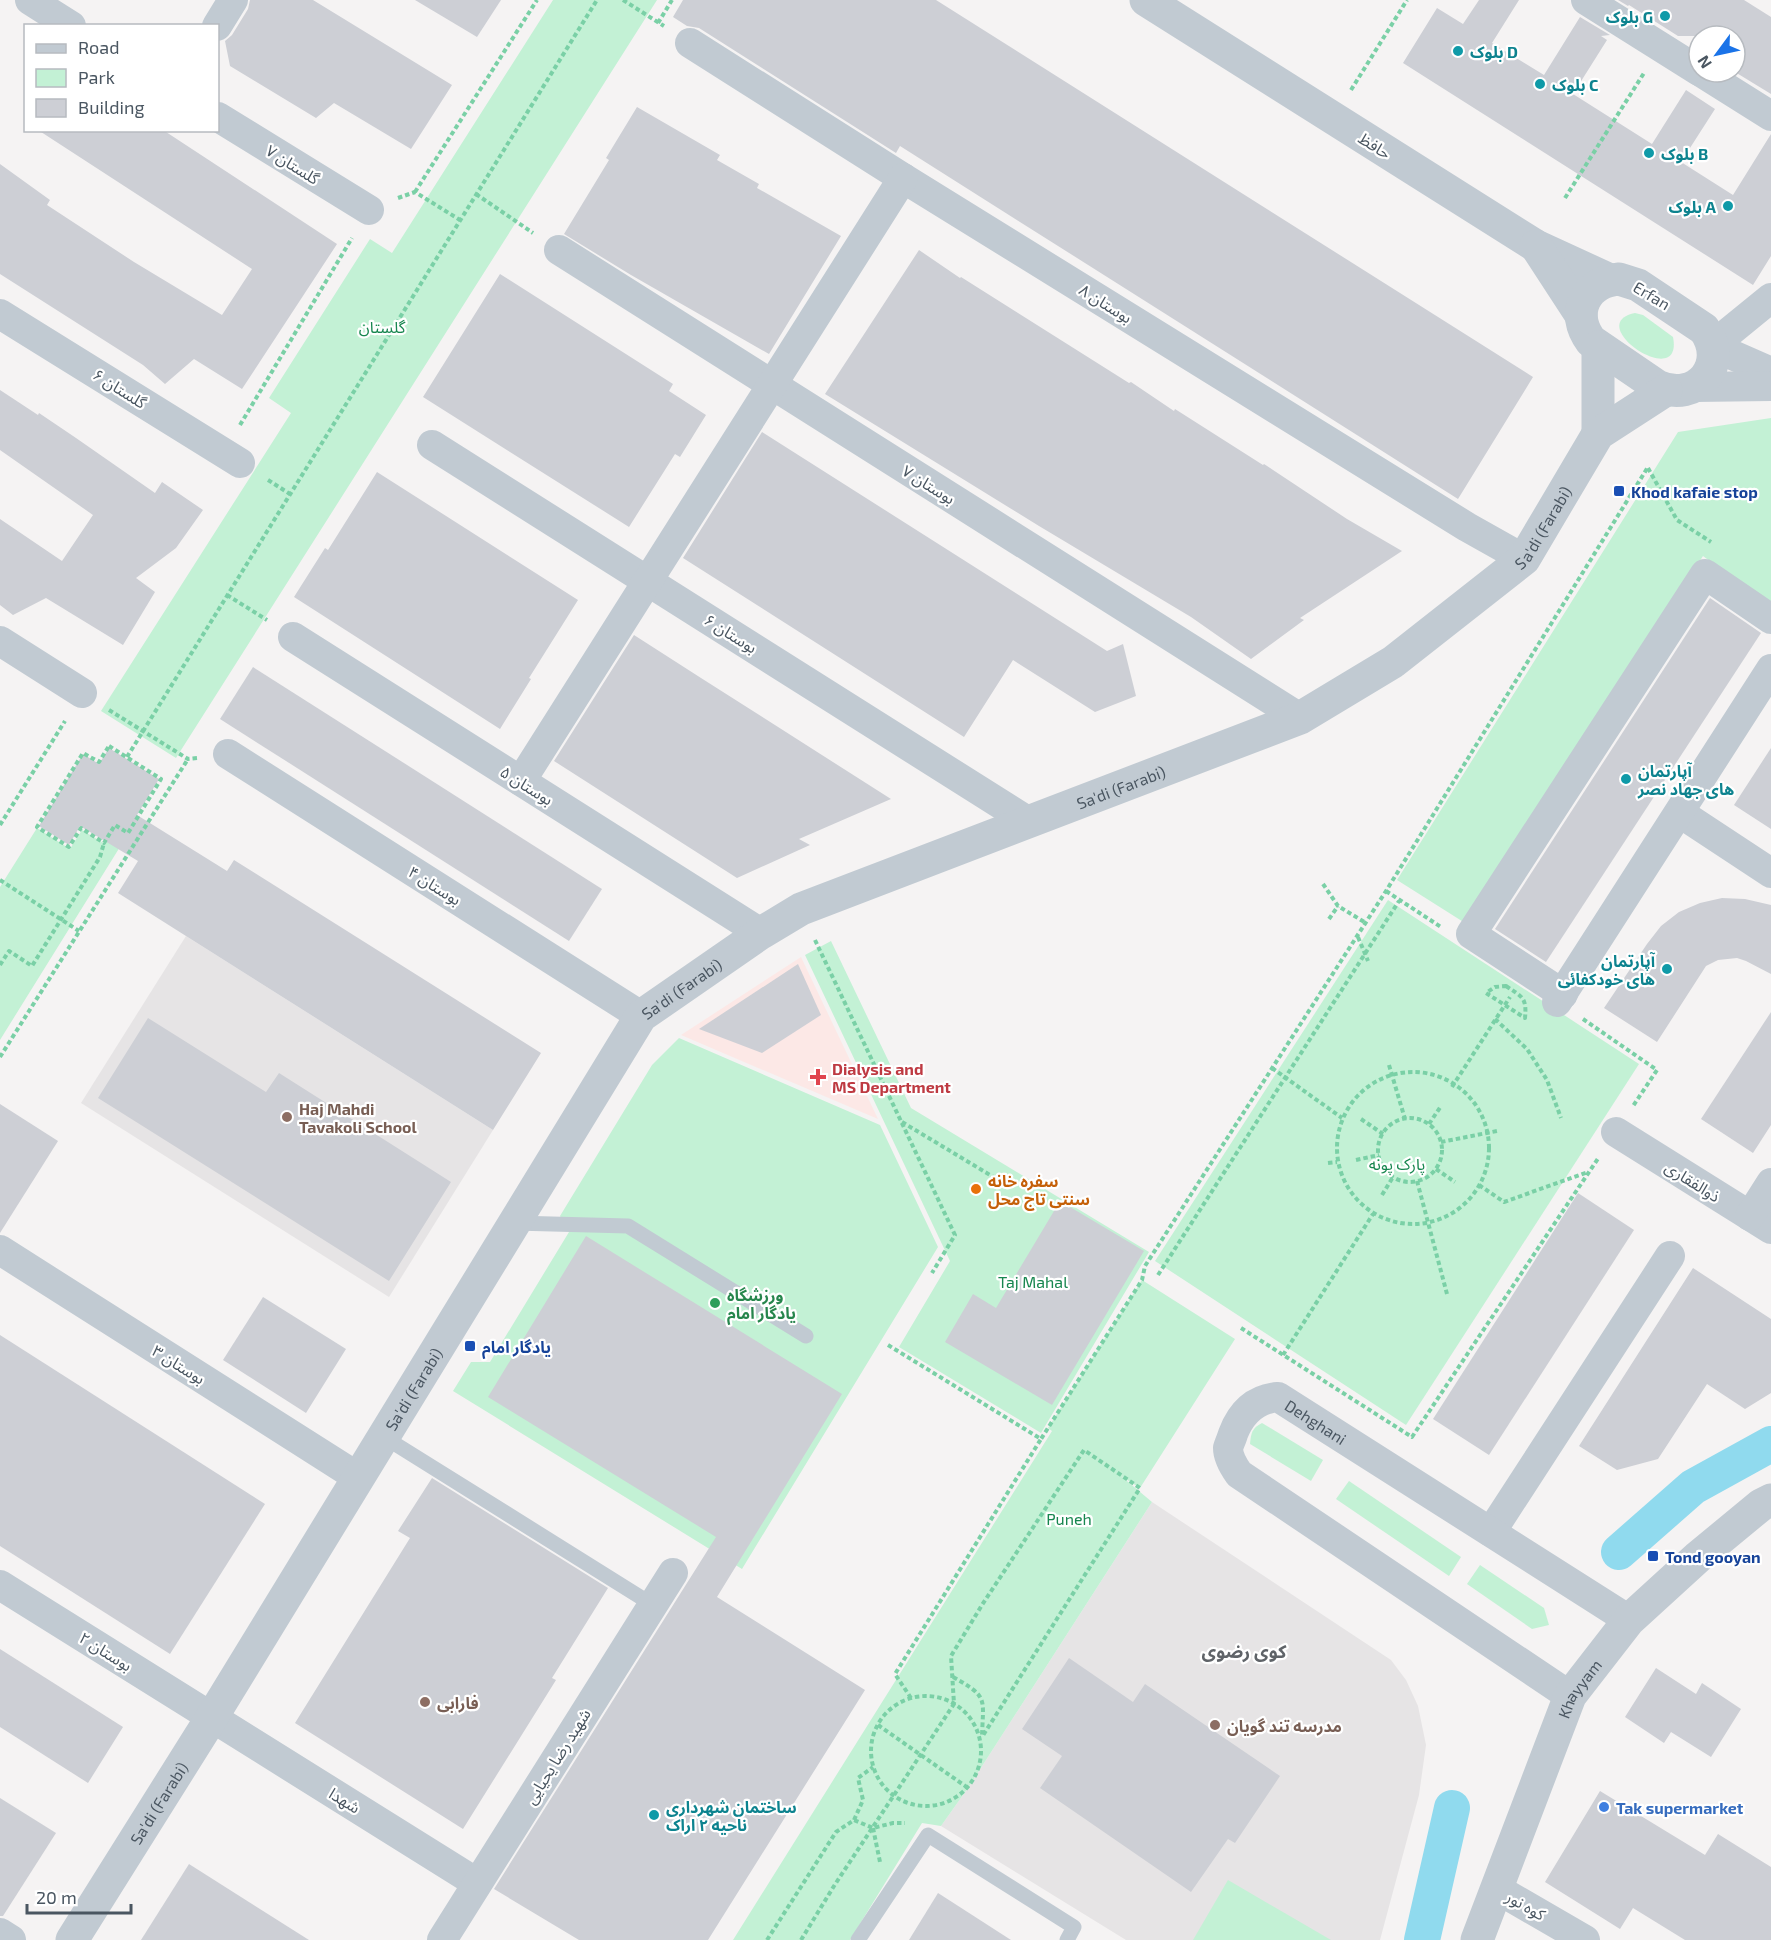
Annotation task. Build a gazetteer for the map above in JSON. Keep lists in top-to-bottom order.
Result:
{
  "streets": {
    "street": [
      "حافظ",
      "گلستان ۷",
      "Erfan",
      "بوستان ۸",
      "گلستان ۶",
      "بوستان ۷",
      "Sa'di (Farabi)",
      "بوستان ۶",
      "بوستان ۵",
      "بوستان ۴",
      "ذوالفقاری",
      "بوستان ۳",
      "Dehghani",
      "بوستان ۲",
      "Khayyam",
      "شهید رضا یحیایی",
      "شهدا",
      "کوه نور"
    ]
  },
  "crossings": [
    ["حافظ", "Erfan"],
    ["بوستان ۸", "Sa'di (Farabi)"],
    ["بوستان ۷", "Sa'di (Farabi)"],
    ["Sa'di (Farabi)", "بوستان ۶"],
    ["Sa'di (Farabi)", "بوستان ۵"],
    ["Sa'di (Farabi)", "بوستان ۴"],
    ["Sa'di (Farabi)", "بوستان ۳"],
    ["Sa'di (Farabi)", "بوستان ۲"],
    ["Sa'di (Farabi)", "شهدا"],
    ["Dehghani", "Khayyam"],
    ["بوستان ۲", "شهدا"],
    ["Khayyam", "کوه نور"],
    ["شهید رضا یحیایی", "شهدا"]
  ],
  "districts": ["کوی رضوی"],
  "parks": [
    "گلستان",
    "پارک پونه",
    "Taj Mahal",
    "Puneh"
  ],
  "places": {
    "other": [
      "بلوک G",
      "بلوک D",
      "بلوک C",
      "بلوک B",
      "بلوک A",
      "آپارتمان های جهاد نصر",
      "آپارتمان های خودکفائی",
      "Haj Mahdi Tavakoli School",
      "سفره خانه سنتی تاج محل",
      "ورزشگاه یادگار امام",
      "فارابی",
      "مدرسه تند گویان",
      "Tak supermarket",
      "ساختمان شهرداری ناحیه ۲ اراک"
    ],
    "transit": ["Khod kafaie stop", "یادگار امام", "Tond gooyan"],
    "health": ["Dialysis and MS Department"]
  },
  "legend": ["Road", "Park", "Building"],
  "scale_bar": "20 m",
  "north": "bottom left"
}
